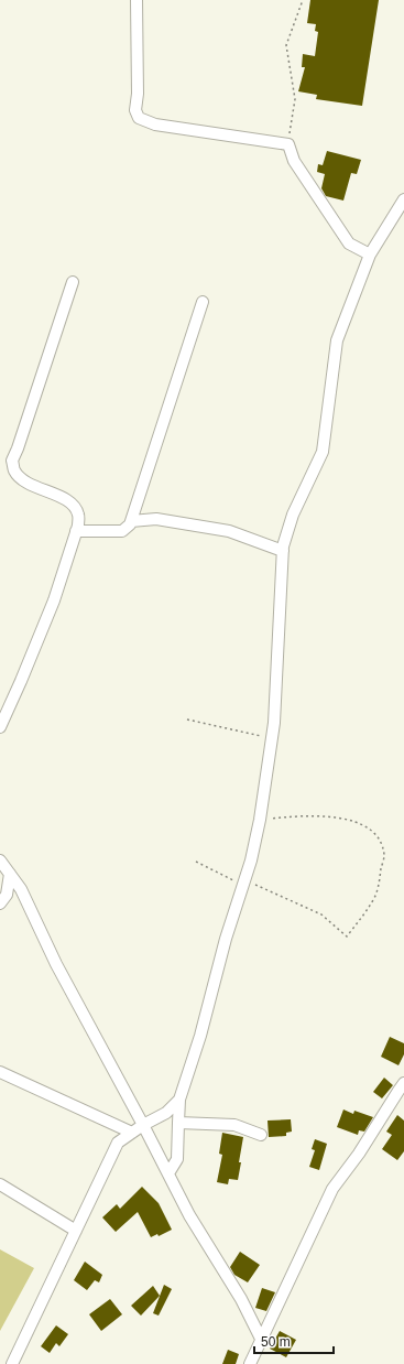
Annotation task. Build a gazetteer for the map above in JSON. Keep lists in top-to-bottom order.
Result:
{
  "scale_bar": "50 m"
}
